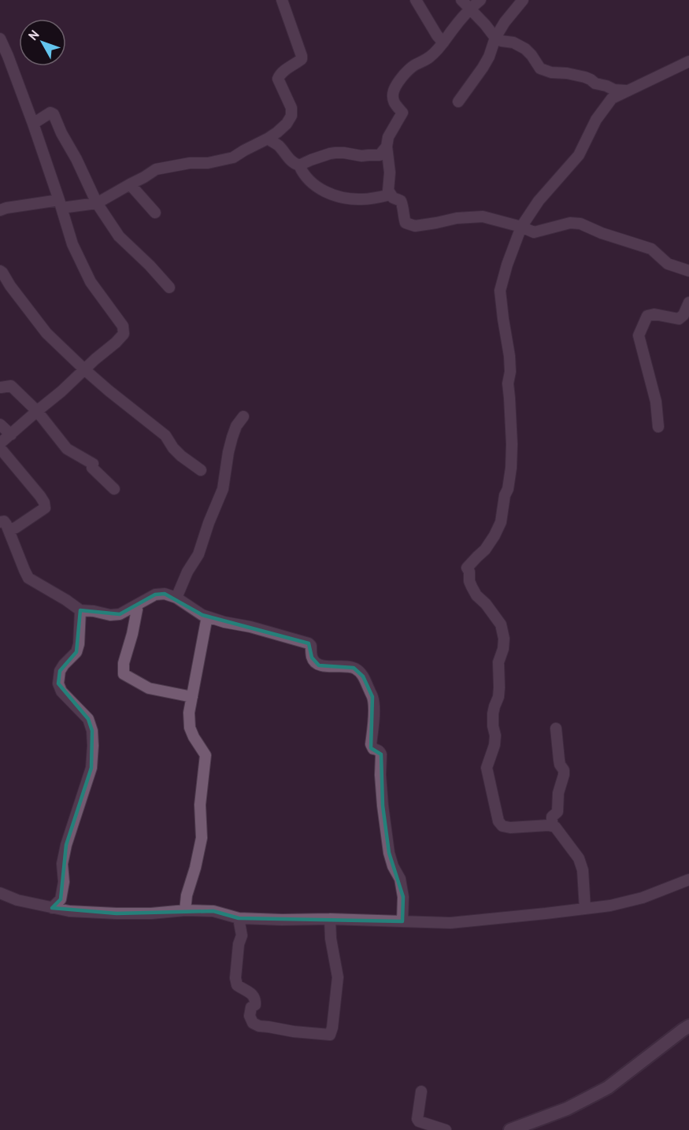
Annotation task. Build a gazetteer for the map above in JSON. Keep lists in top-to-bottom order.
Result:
{
  "north": "top left"
}
